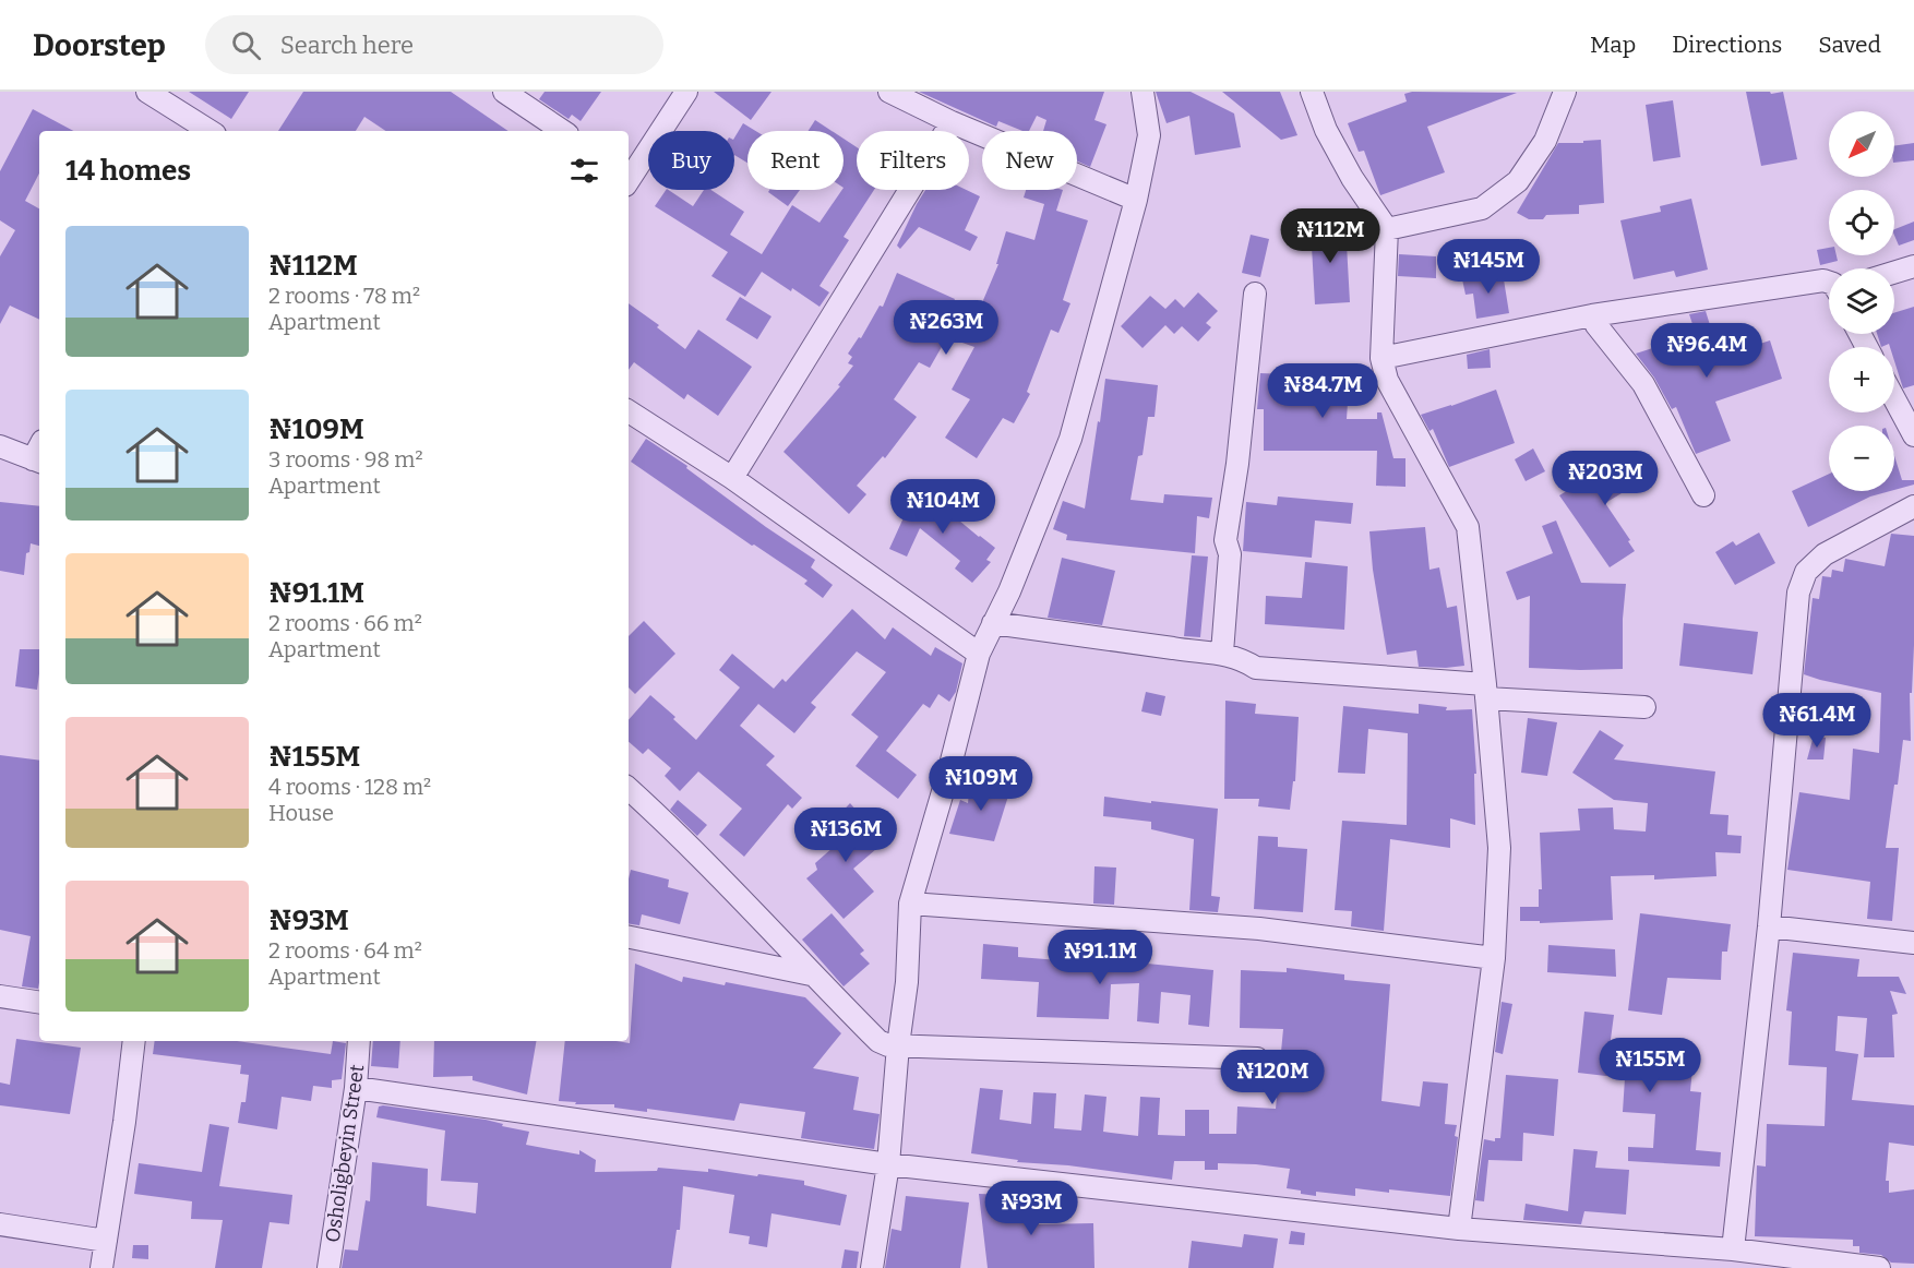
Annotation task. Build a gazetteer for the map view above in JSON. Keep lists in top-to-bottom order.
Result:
{
  "streets": {
    "street": ["Osholigbeyin Street"]
  },
  "north": "bottom left",
  "page": {
    "header": "Doorstep",
    "search": "Search here",
    "nav": ["Map", "Directions", "Saved"],
    "map_buttons": ["+", "−"],
    "chip": [
      "Buy",
      "Rent",
      "Filters",
      "New"
    ],
    "heading": "14 homes",
    "price": [
      "₦112M",
      "₦145M",
      "₦263M",
      "₦96.4M",
      "₦84.7M",
      "₦203M",
      "₦104M",
      "₦61.4M",
      "₦109M",
      "₦136M",
      "₦91.1M",
      "₦155M",
      "₦120M",
      "₦93M"
    ],
    "list": [
      {
        "name": "₦112M",
        "note": "2 rooms · 78 m² · Apartment"
      },
      {
        "name": "₦109M",
        "note": "3 rooms · 98 m² · Apartment"
      },
      {
        "name": "₦91.1M",
        "note": "2 rooms · 66 m² · Apartment"
      },
      {
        "name": "₦155M",
        "note": "4 rooms · 128 m² · House"
      },
      {
        "name": "₦93M",
        "note": "2 rooms · 64 m² · Apartment"
      }
    ]
  }
}
